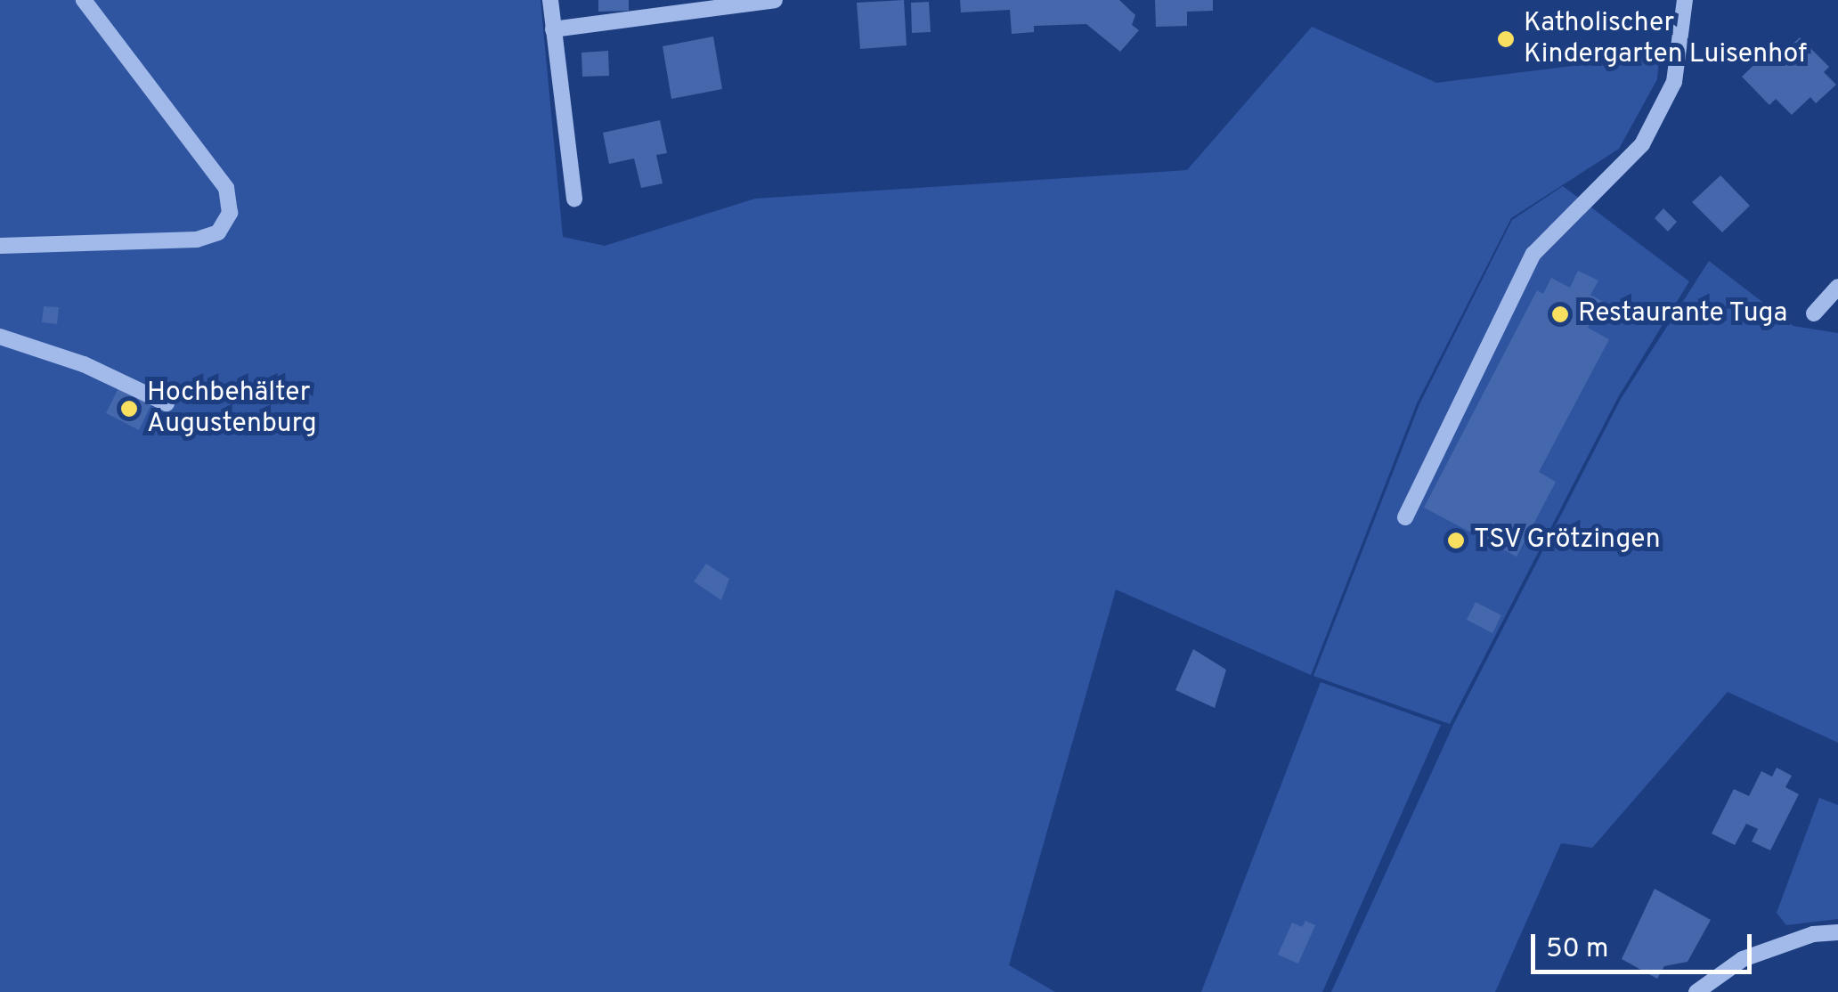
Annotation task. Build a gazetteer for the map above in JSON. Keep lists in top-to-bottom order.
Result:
{
  "places": [
    "Katholischer Kindergarten Luisenhof",
    "Restaurante Tuga",
    "Hochbehälter Augustenburg",
    "TSV Grötzingen"
  ],
  "scale_bar": "50 m"
}
